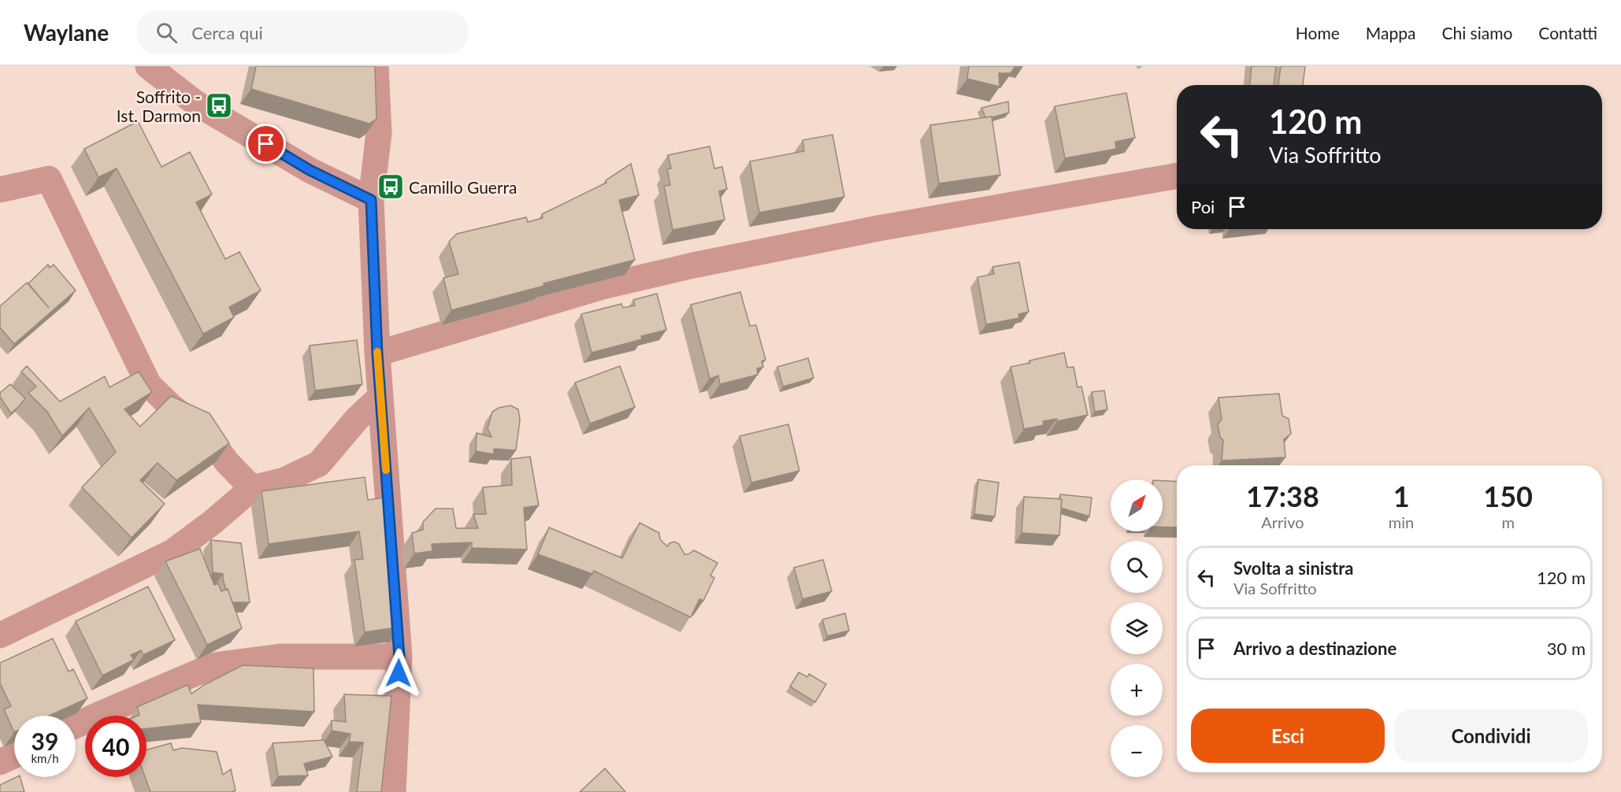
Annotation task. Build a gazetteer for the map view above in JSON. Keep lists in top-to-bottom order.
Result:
{
  "places": {
    "bus stop": ["Soffrito - Ist. Darmon", "Camillo Guerra"]
  },
  "north": "top right",
  "page": {
    "header": "Waylane",
    "search": "Cerca qui",
    "nav": [
      "Home",
      "Mappa",
      "Chi siamo",
      "Contatti"
    ],
    "turn": ["120 m", "Via Soffritto"],
    "then": "Poi",
    "eta": [
      "17:38",
      "Arrivo",
      "1",
      "min",
      "150",
      "m"
    ],
    "map_buttons": ["+", "−"],
    "list": [
      {
        "name": "Svolta a sinistra",
        "note": "Via Soffritto",
        "value": "120 m"
      },
      {
        "name": "Arrivo a destinazione",
        "value": "30 m"
      }
    ],
    "buttons": ["Esci", "Condividi"],
    "speed": "39 km/h",
    "limit": "40"
  }
}
